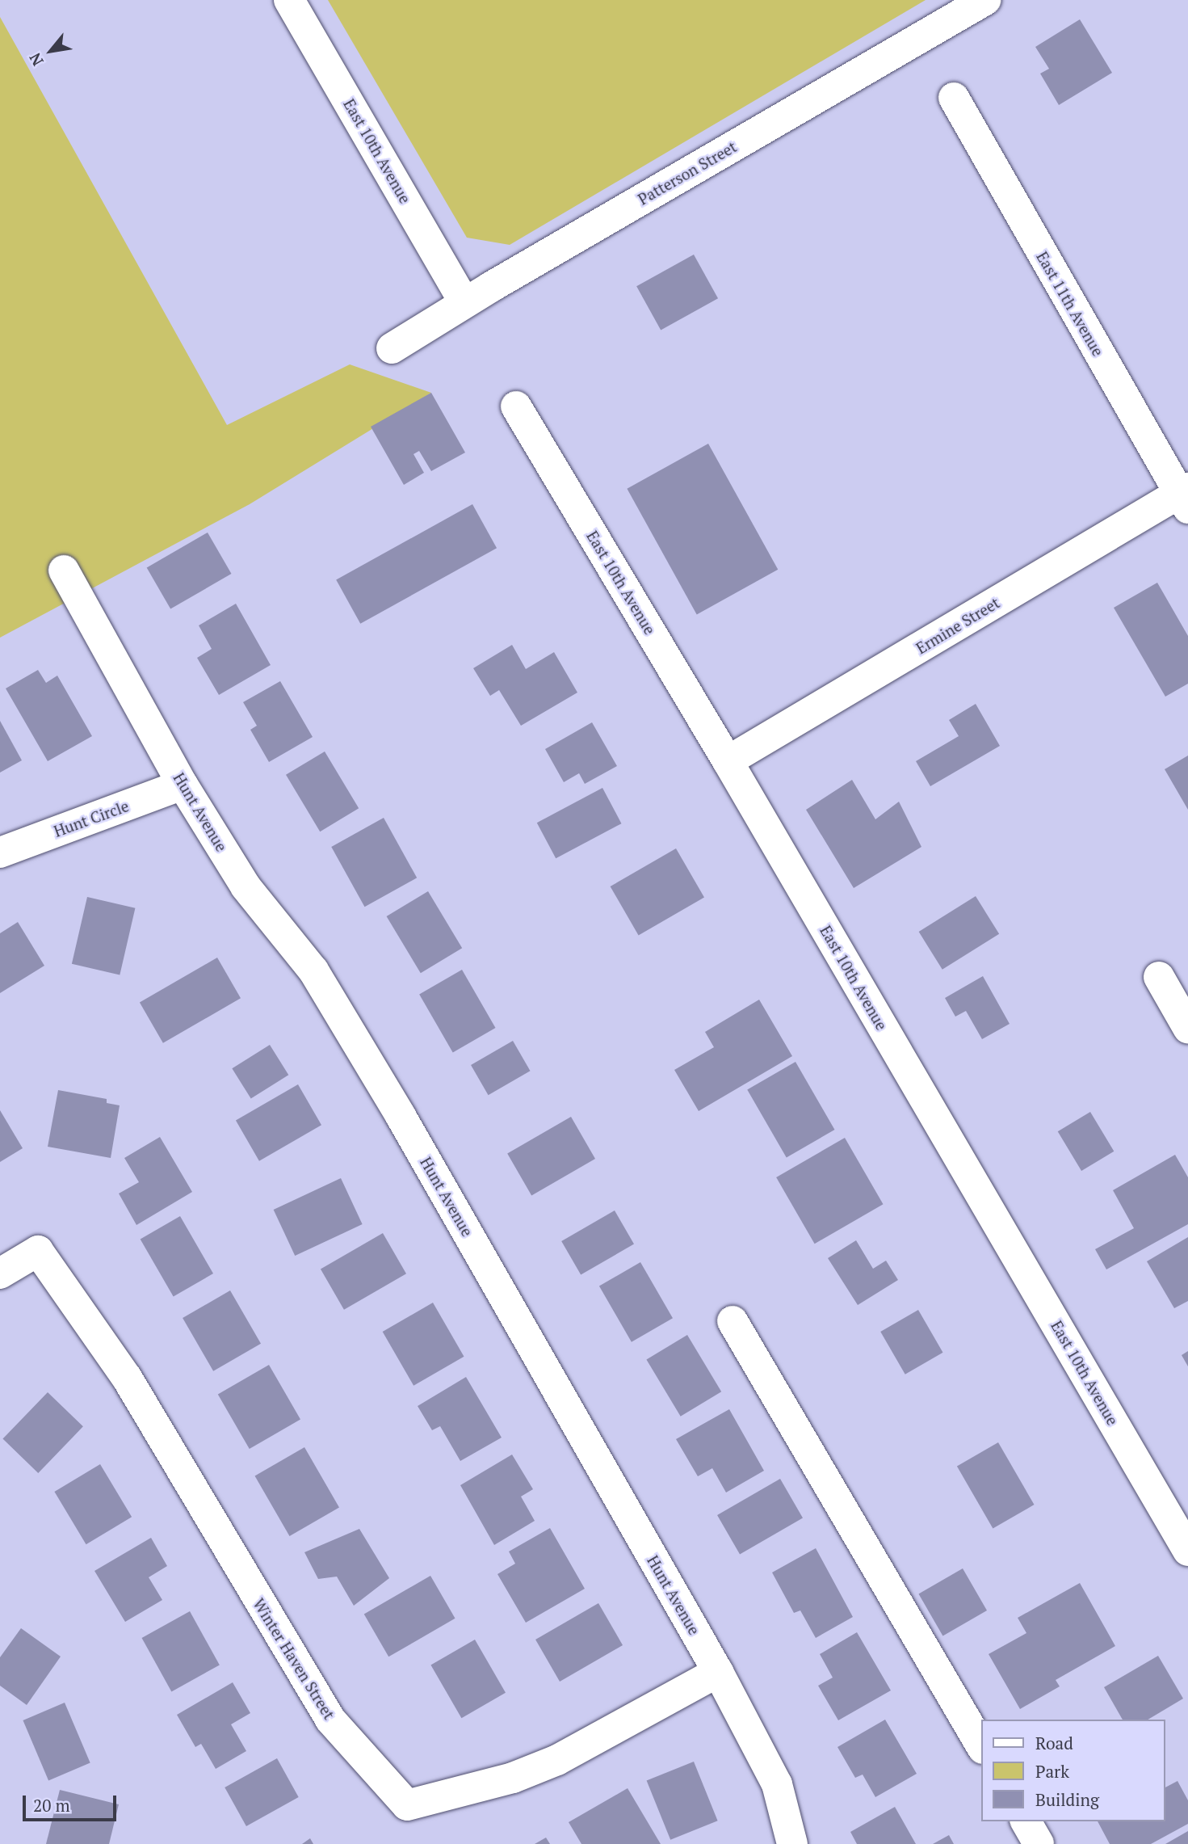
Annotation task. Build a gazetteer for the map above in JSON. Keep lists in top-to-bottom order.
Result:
{
  "streets": {
    "street": [
      "East 10th Avenue",
      "Patterson Street",
      "East 11th Avenue",
      "Ermine Street",
      "Hunt Avenue",
      "Hunt Circle",
      "Winter Haven Street"
    ]
  },
  "crossings": [
    ["East 10th Avenue", "Patterson Street"],
    ["East 10th Avenue", "Ermine Street"],
    ["East 11th Avenue", "Ermine Street"],
    ["Hunt Avenue", "Hunt Circle"],
    ["Hunt Avenue", "Winter Haven Street"]
  ],
  "legend": ["Road", "Park", "Building"],
  "scale_bar": "20 m",
  "north": "bottom left"
}
